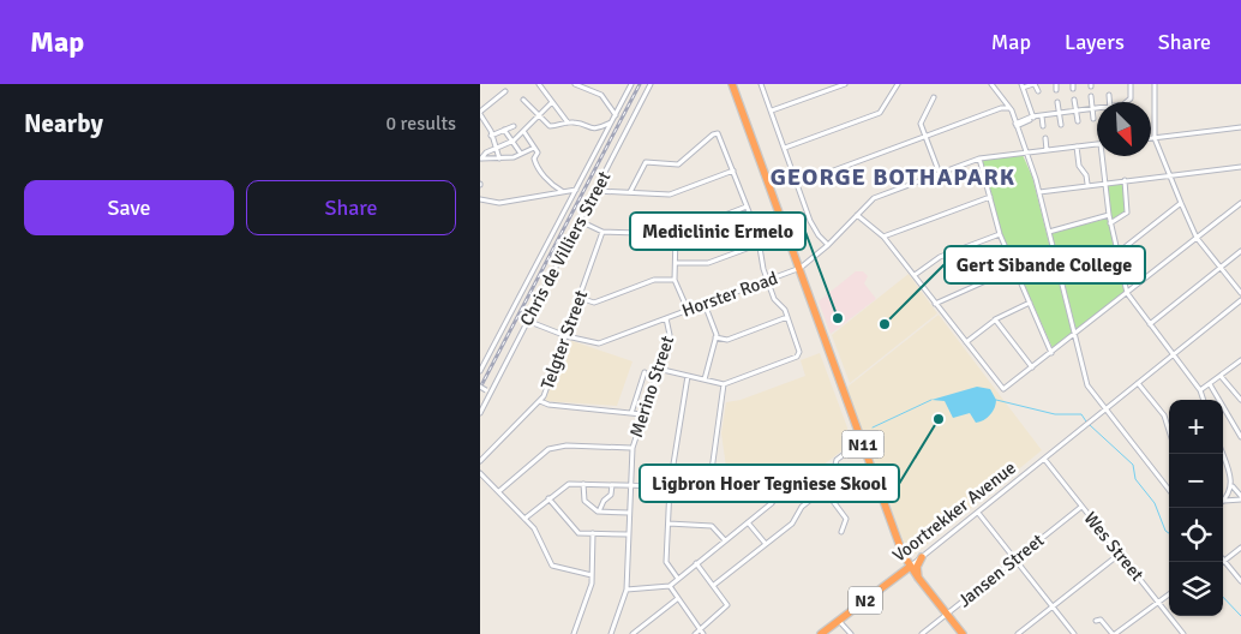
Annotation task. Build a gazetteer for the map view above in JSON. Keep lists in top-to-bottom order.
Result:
{
  "streets": {
    "highway": ["N11", "Voortrekker Avenue", "N2"],
    "street": [
      "Chris de Villiers Street",
      "Horster Road",
      "Telgter Street",
      "Merino Street",
      "Wes Street",
      "Jansen Street"
    ]
  },
  "crossings": [
    ["Chris de Villiers Street", "Horster Road"],
    ["Horster Road", "Telgter Street"],
    ["Horster Road", "Merino Street"],
    ["Horster Road", "N11"],
    ["N11", "Voortrekker Avenue"],
    ["N11", "Jansen Street"],
    ["Voortrekker Avenue", "Wes Street"],
    ["Wes Street", "Jansen Street"]
  ],
  "districts": ["GEORGE BOTHAPARK"],
  "places": ["Mediclinic Ermelo", "Gert Sibande College", "Ligbron Hoer Tegniese Skool"],
  "north": "bottom right",
  "page": {
    "header": "Map",
    "nav": ["Map", "Layers", "Share"],
    "heading": ["Nearby", "0 results"],
    "buttons": ["Save", "Share"],
    "map_buttons": ["+", "−"]
  }
}
